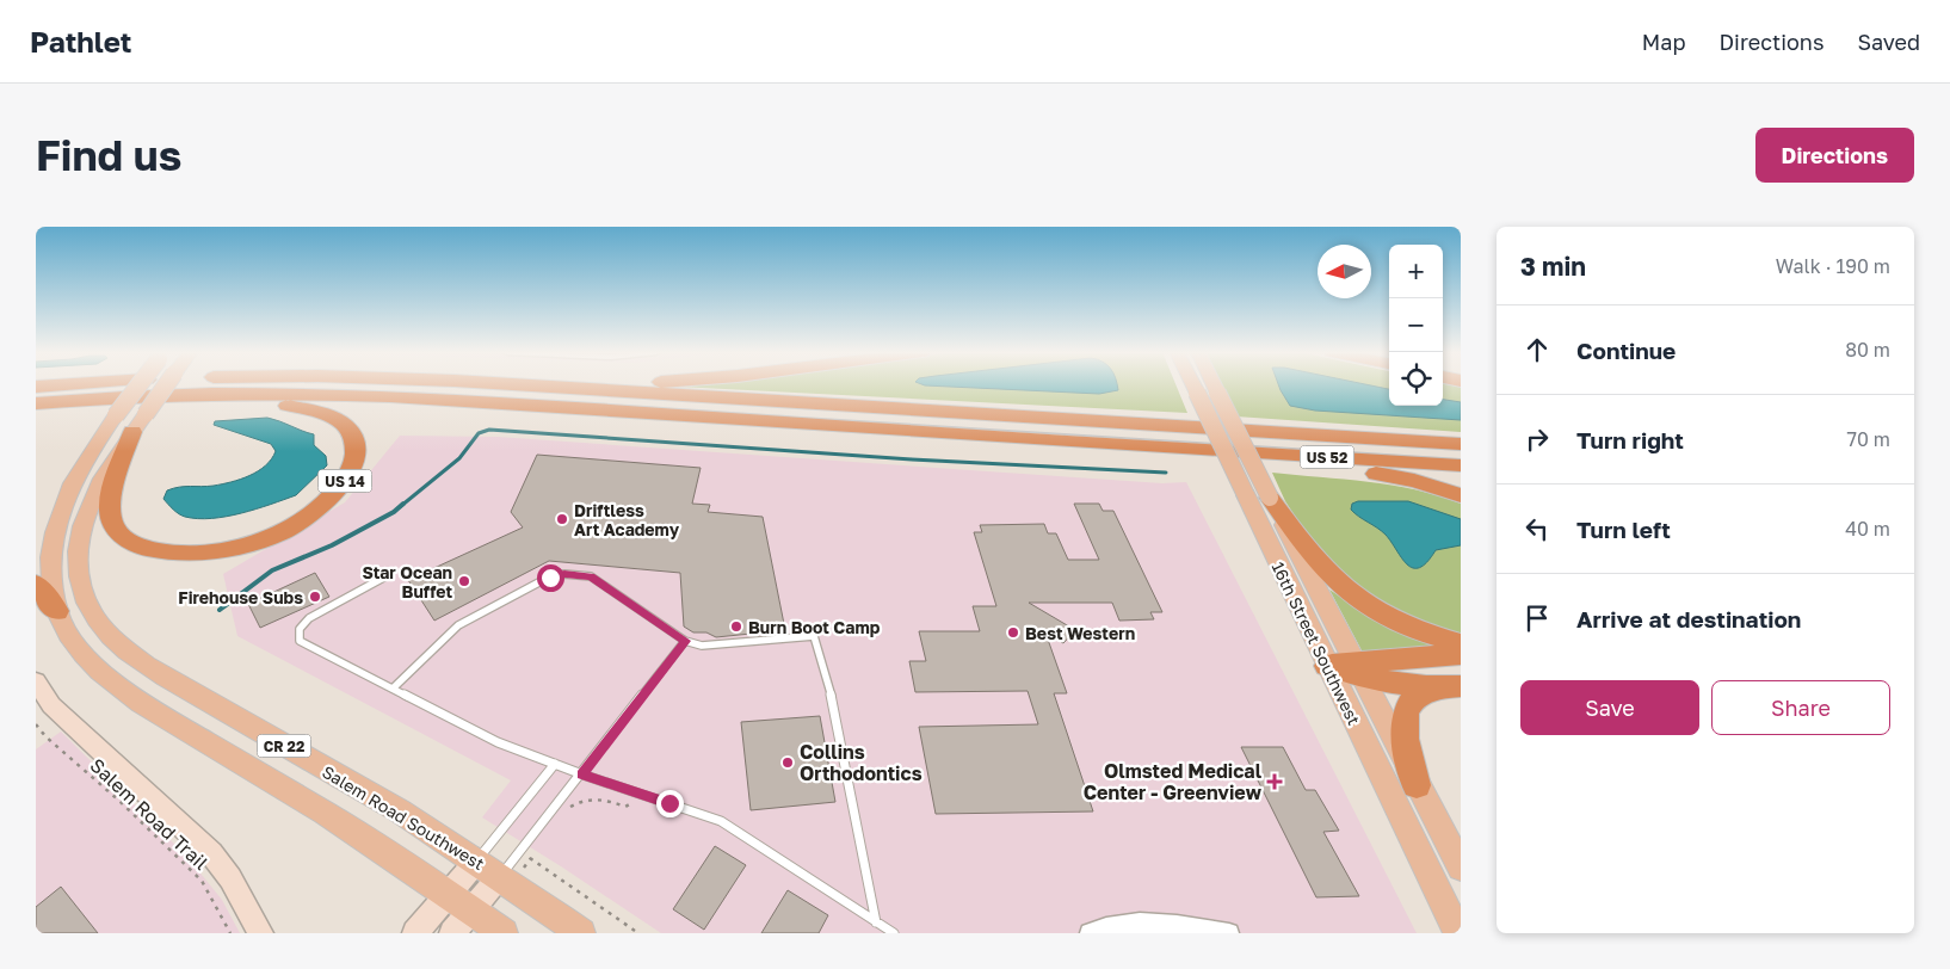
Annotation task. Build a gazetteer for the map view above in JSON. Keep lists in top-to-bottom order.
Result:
{
  "streets": {
    "highway": ["US 52", "US 14"],
    "main road": ["16th Street Southwest", "CR 22", "Salem Road Southwest"],
    "path": ["Salem Road Trail"]
  },
  "crossings": [
    ["US 52", "US 14"],
    ["US 14", "Salem Road Southwest"]
  ],
  "places": {
    "other": [
      "Driftless Art Academy",
      "Star Ocean Buffet",
      "Firehouse Subs",
      "Burn Boot Camp",
      "Best Western",
      "Collins Orthodontics"
    ],
    "health": ["Olmsted Medical Center - Greenview"]
  },
  "north": "left",
  "page": {
    "header": "Pathlet",
    "nav": ["Map", "Directions", "Saved"],
    "buttons": [
      "Directions",
      ["Save", "Share"]
    ],
    "title": "Find us",
    "heading": ["3 min", "Walk · 190 m"],
    "map_buttons": ["+", "−"],
    "list": [
      ["Continue", "80 m"],
      ["Turn right", "70 m"],
      ["Turn left", "40 m"],
      "Arrive at destination"
    ]
  }
}
